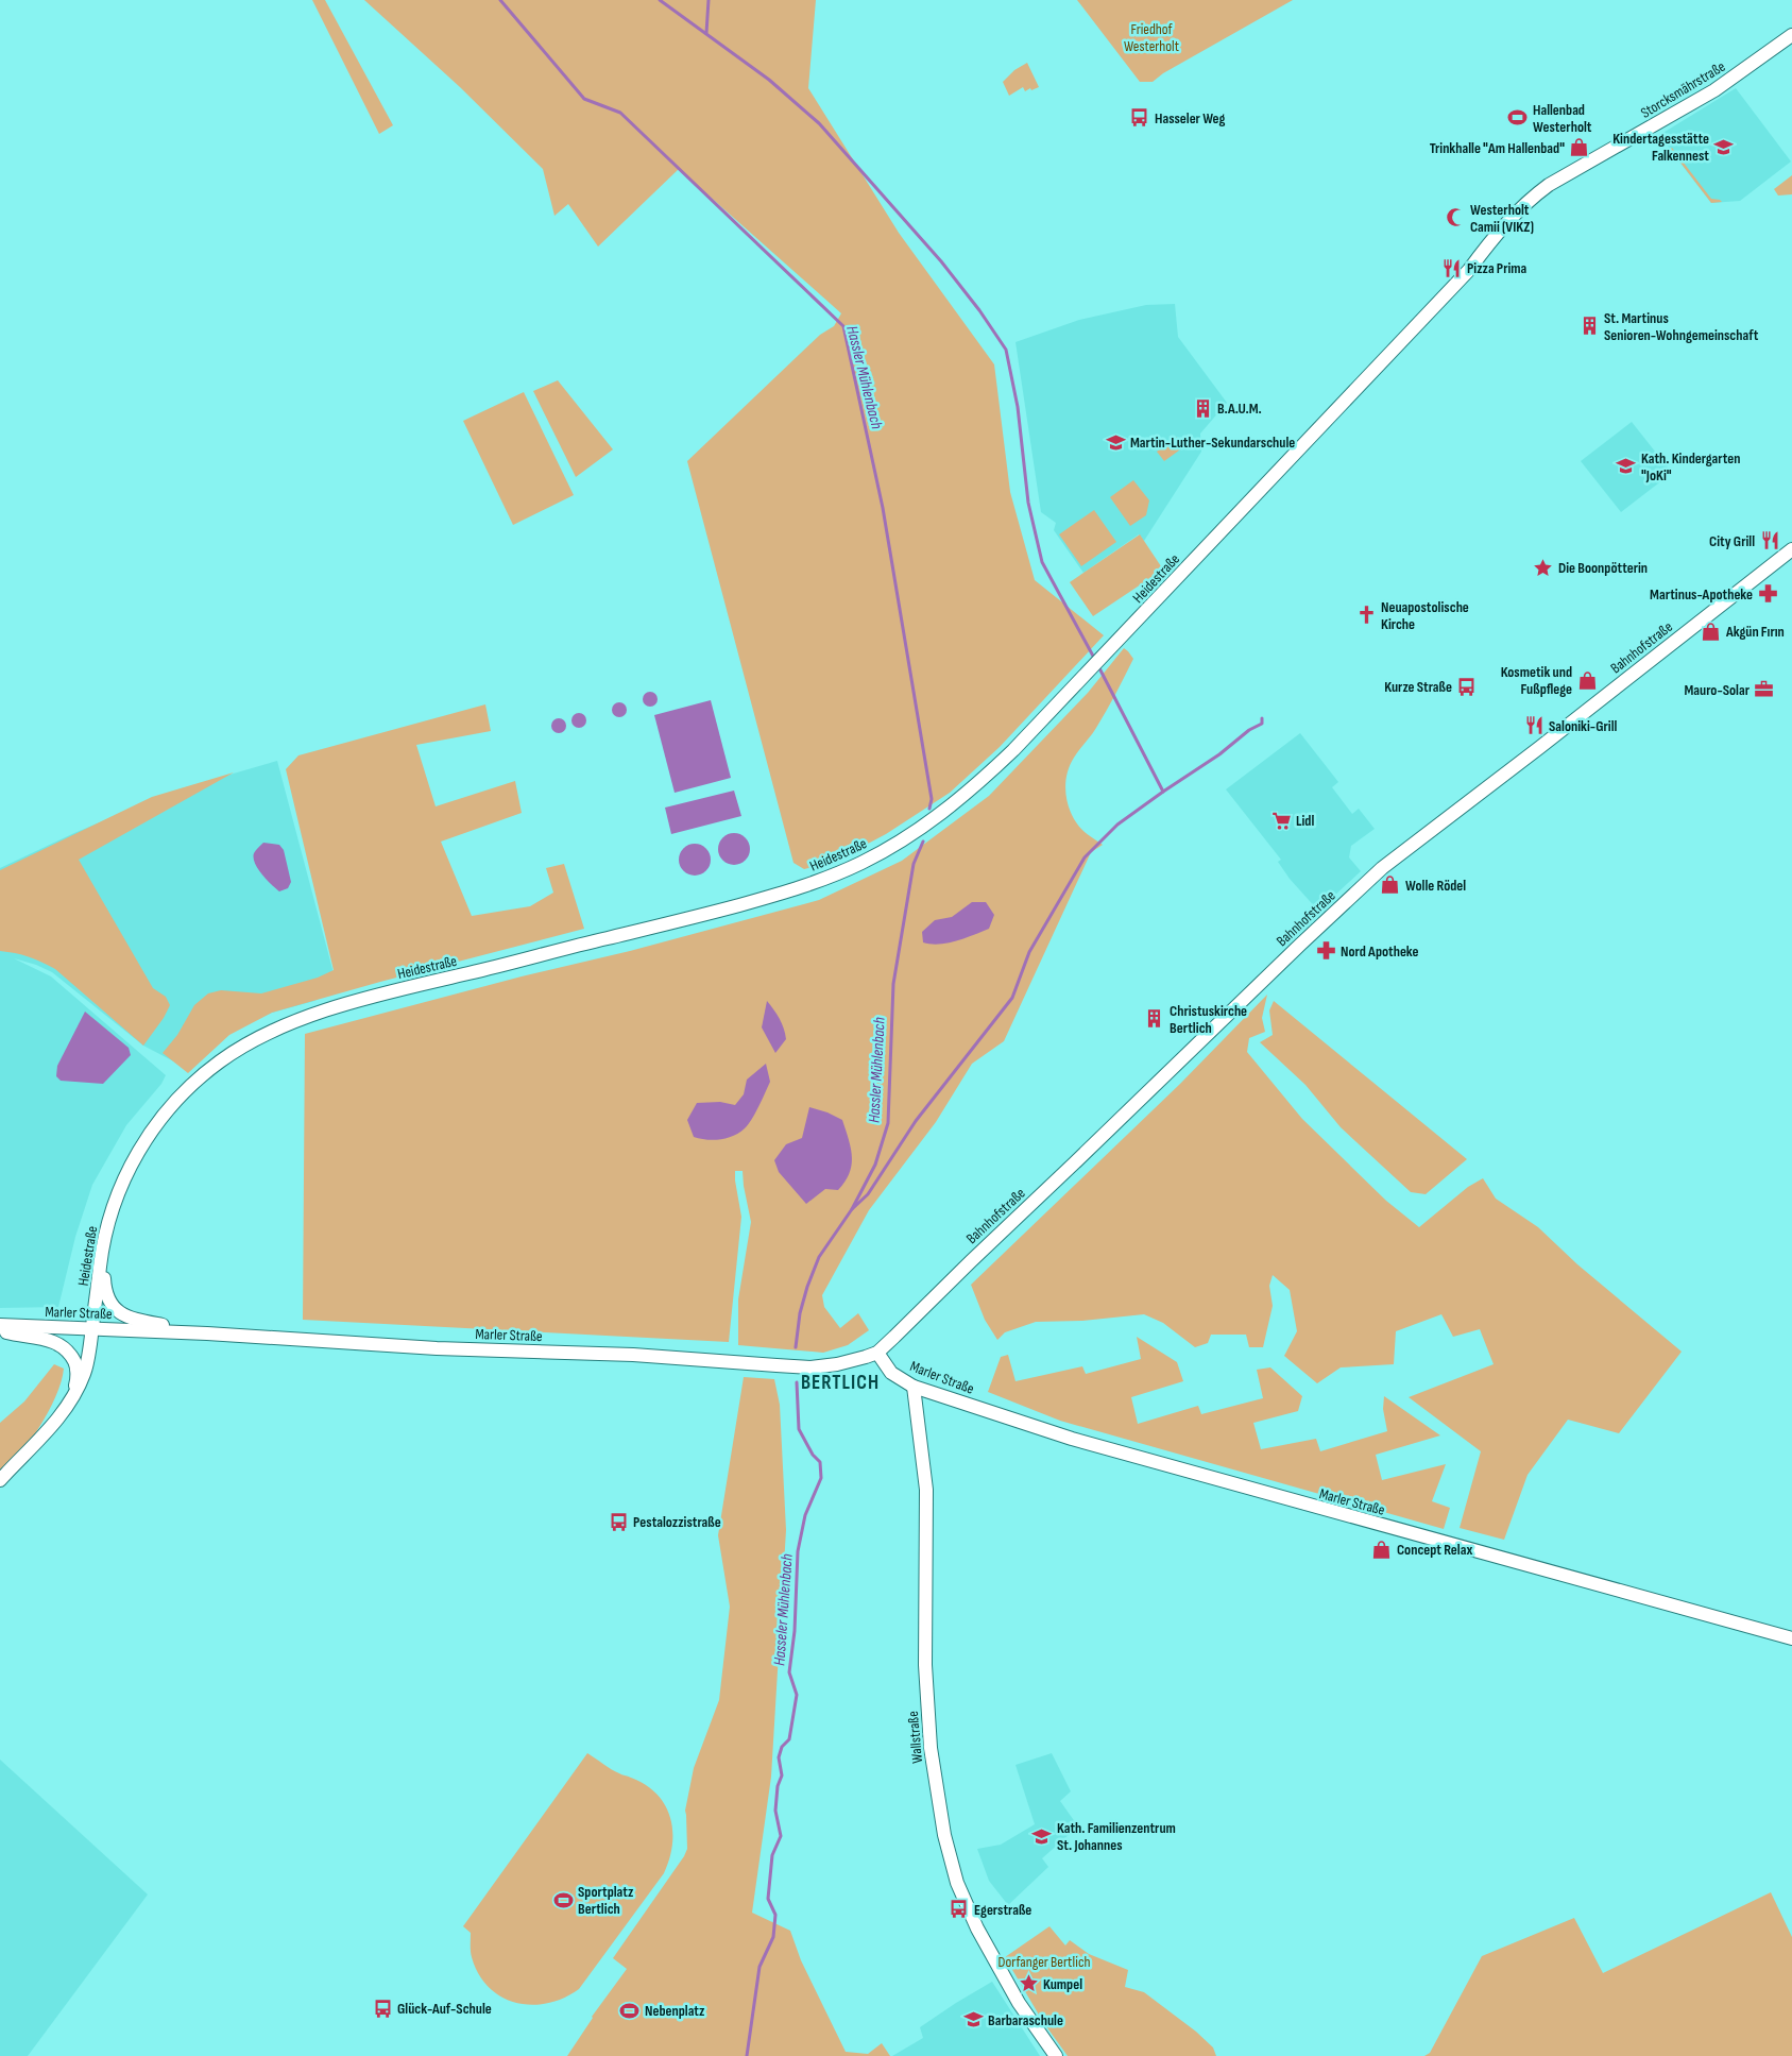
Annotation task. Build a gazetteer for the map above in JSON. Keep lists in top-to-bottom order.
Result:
{
  "streets": {
    "main road": [
      "Storcksmährstraße",
      "Heidestraße",
      "Bahnhofstraße",
      "Marler Straße",
      "Wallstraße"
    ]
  },
  "crossings": [
    ["Storcksmährstraße", "Heidestraße"],
    ["Heidestraße", "Marler Straße"],
    ["Bahnhofstraße", "Marler Straße"],
    ["Marler Straße", "Wallstraße"]
  ],
  "districts": ["BERTLICH"],
  "water": ["Hassler Mühlenbach", "Hasseler Mühlenbach"],
  "parks": ["Friedhof Westerholt", "Dorfanger Bertlich"],
  "places": {
    "bus stop": [
      "Hasseler Weg",
      "Kurze Straße",
      "Pestalozzistraße",
      "Egerstraße",
      "Glück-Auf-Schule"
    ],
    "sports": ["Hallenbad Westerholt", "Sportplatz Bertlich", "Nebenplatz"],
    "school or university": [
      "Kindertagesstätte Falkennest",
      "Martin-Luther-Sekundarschule",
      "Kath. Kindergarten \"JoKi\"",
      "Kath. Familienzentrum St. Johannes",
      "Barbaraschule"
    ],
    "shop": [
      "Trinkhalle \"Am Hallenbad\"",
      "Akgün Fırın",
      "Kosmetik und Fußpflege",
      "Wolle Rödel",
      "Concept Relax"
    ],
    "mosque": ["Westerholt Camii (VIKZ)"],
    "restaurant": ["Pizza Prima", "City Grill", "Saloniki-Grill"],
    "building": ["St. Martinus Senioren-Wohngemeinschaft", "B.A.U.M.", "Christuskirche Bertlich"],
    "place": ["Die Boonpötterin", "Kumpel"],
    "pharmacy": ["Martinus-Apotheke", "Nord Apotheke"],
    "church": ["Neuapostolische Kirche"],
    "office": ["Mauro-Solar"],
    "supermarket": ["Lidl"]
  }
}
